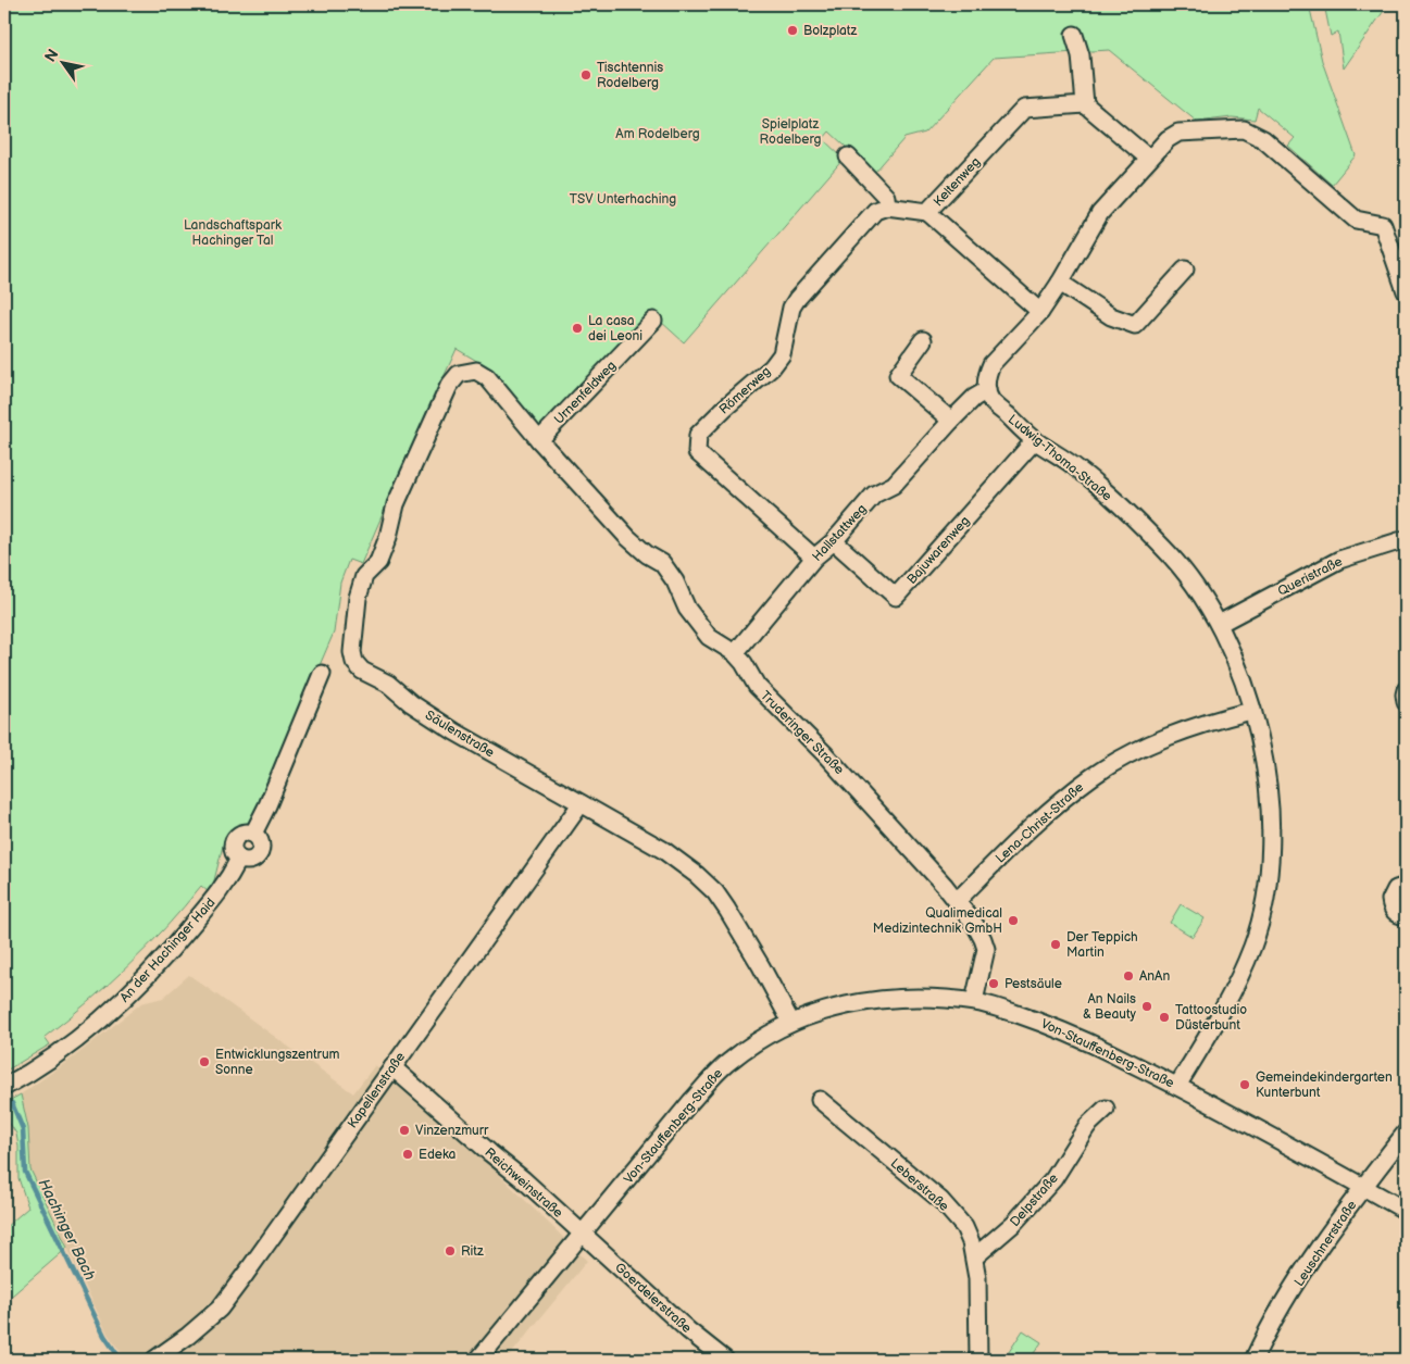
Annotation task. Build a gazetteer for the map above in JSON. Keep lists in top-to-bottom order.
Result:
{
  "streets": {
    "street": [
      "Keltenweg",
      "Römerweg",
      "Urnenfeldweg",
      "Ludwig-Thoma-Straße",
      "Hallstattweg",
      "Bajuwarenweg",
      "Queristraße",
      "Truderinger Straße",
      "Säulenstraße",
      "Lena-Christ-Straße",
      "An der Hachinger Haid",
      "Von-Stauffenberg-Straße",
      "Kapellenstraße",
      "Reichweinstraße",
      "Leberstraße",
      "Delpstraße",
      "Leuschnerstraße",
      "Goerdelerstraße"
    ]
  },
  "crossings": [
    ["Römerweg", "Hallstattweg"],
    ["Urnenfeldweg", "Truderinger Straße"],
    ["Ludwig-Thoma-Straße", "Hallstattweg"],
    ["Ludwig-Thoma-Straße", "Bajuwarenweg"],
    ["Ludwig-Thoma-Straße", "Queristraße"],
    ["Ludwig-Thoma-Straße", "Lena-Christ-Straße"],
    ["Ludwig-Thoma-Straße", "Von-Stauffenberg-Straße"],
    ["Hallstattweg", "Bajuwarenweg"],
    ["Hallstattweg", "Truderinger Straße"],
    ["Truderinger Straße", "Säulenstraße"],
    ["Truderinger Straße", "Lena-Christ-Straße"],
    ["Truderinger Straße", "Von-Stauffenberg-Straße"],
    ["Säulenstraße", "Von-Stauffenberg-Straße"],
    ["Säulenstraße", "Kapellenstraße"],
    ["Von-Stauffenberg-Straße", "Reichweinstraße"],
    ["Von-Stauffenberg-Straße", "Leuschnerstraße"],
    ["Von-Stauffenberg-Straße", "Goerdelerstraße"],
    ["Kapellenstraße", "Reichweinstraße"],
    ["Reichweinstraße", "Goerdelerstraße"],
    ["Leberstraße", "Delpstraße"]
  ],
  "water": ["Hachinger Bach"],
  "parks": [
    "Spielplatz Rodelberg",
    "Am Rodelberg",
    "TSV Unterhaching",
    "Landschaftspark Hachinger Tal"
  ],
  "places": [
    "Bolzplatz",
    "Tischtennis Rodelberg",
    "La casa dei Leoni",
    "Qualimedical Medizintechnik GmbH",
    "Der Teppich Martin",
    "AnAn",
    "Pestsäule",
    "An Nails & Beauty",
    "Tattoostudio Düsterbunt",
    "Entwicklungszentrum Sonne",
    "Gemeindekindergarten Kunterbunt",
    "Vinzenzmurr",
    "Edeka",
    "Ritz"
  ],
  "north": "top left"
}
